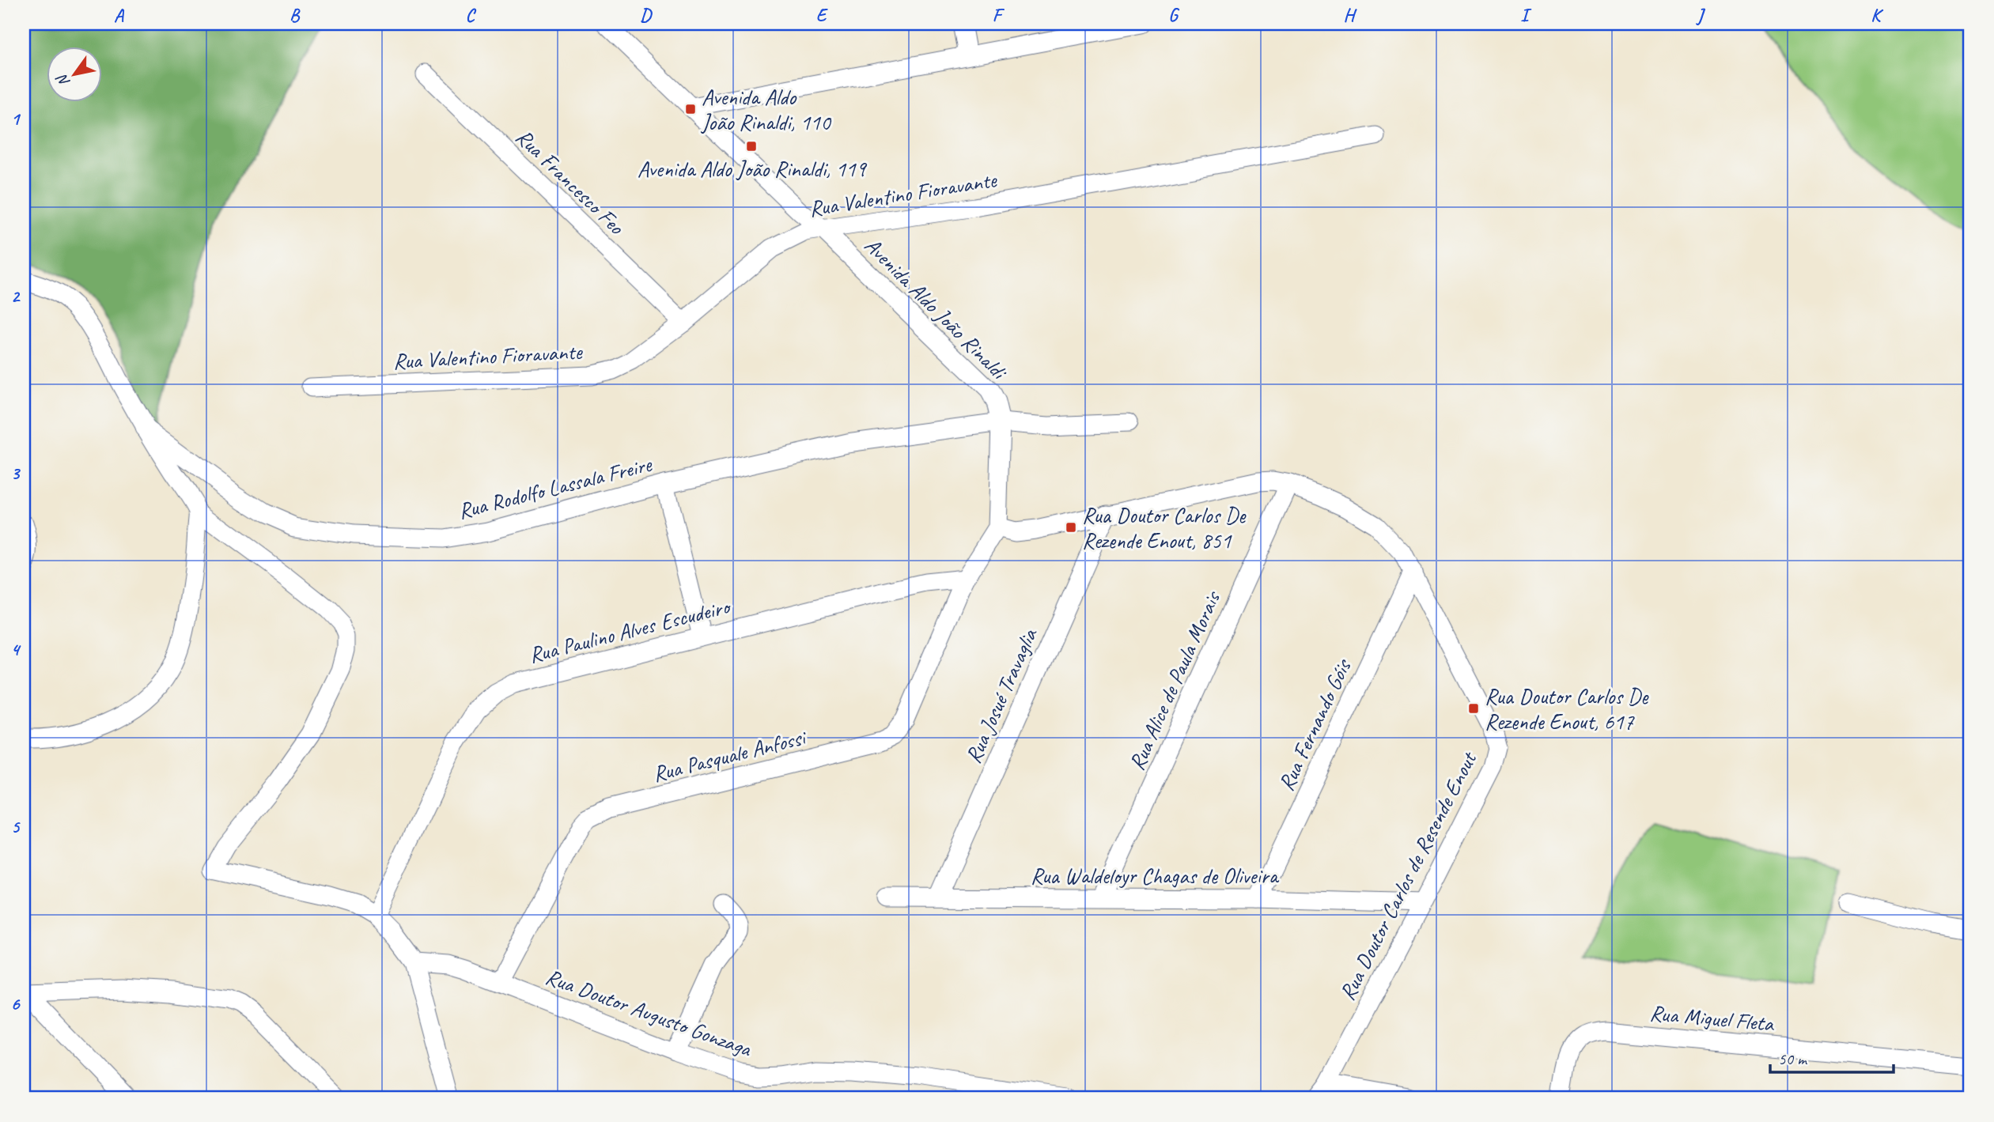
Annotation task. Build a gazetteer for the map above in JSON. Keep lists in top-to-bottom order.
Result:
{
  "streets": {
    "street": [
      "Rua Francesco Feo",
      "Rua Valentino Fioravante",
      "Avenida Aldo João Rinaldi",
      "Rua Rodolfo Lassala Freire",
      "Rua Paulino Alves Escudeiro",
      "Rua Alice de Paula Morais",
      "Rua Josué Travaglia",
      "Rua Fernando Góis",
      "Rua Pasquale Anfossi",
      "Rua Waldeloyr Chagas de Oliveira",
      "Rua Doutor Carlos de Resende Enout",
      "Rua Doutor Augusto Gonzaga",
      "Rua Miguel Fleta"
    ]
  },
  "crossings": [
    ["Rua Francesco Feo", "Rua Valentino Fioravante"],
    ["Rua Valentino Fioravante", "Avenida Aldo João Rinaldi"],
    ["Avenida Aldo João Rinaldi", "Rua Rodolfo Lassala Freire"],
    ["Avenida Aldo João Rinaldi", "Rua Doutor Carlos de Resende Enout"],
    ["Rua Paulino Alves Escudeiro", "Rua Pasquale Anfossi"],
    ["Rua Alice de Paula Morais", "Rua Waldeloyr Chagas de Oliveira"],
    ["Rua Alice de Paula Morais", "Rua Doutor Carlos de Resende Enout"],
    ["Rua Josué Travaglia", "Rua Waldeloyr Chagas de Oliveira"],
    ["Rua Josué Travaglia", "Rua Doutor Carlos de Resende Enout"],
    ["Rua Fernando Góis", "Rua Waldeloyr Chagas de Oliveira"],
    ["Rua Fernando Góis", "Rua Doutor Carlos de Resende Enout"],
    ["Rua Pasquale Anfossi", "Rua Doutor Augusto Gonzaga"],
    ["Rua Waldeloyr Chagas de Oliveira", "Rua Doutor Carlos de Resende Enout"]
  ],
  "places": {
    "transit": [
      "Avenida Aldo João Rinaldi, 110",
      "Avenida Aldo João Rinaldi, 119",
      "Rua Doutor Carlos De Rezende Enout, 851",
      "Rua Doutor Carlos De Rezende Enout, 617"
    ]
  },
  "scale_bar": "50 m",
  "north": "bottom left",
  "grid": {
    "columns": [
      "A",
      "B",
      "C",
      "D",
      "E",
      "F",
      "G",
      "H",
      "I",
      "J",
      "K"
    ],
    "rows": [
      "1",
      "2",
      "3",
      "4",
      "5",
      "6"
    ]
  }
}
